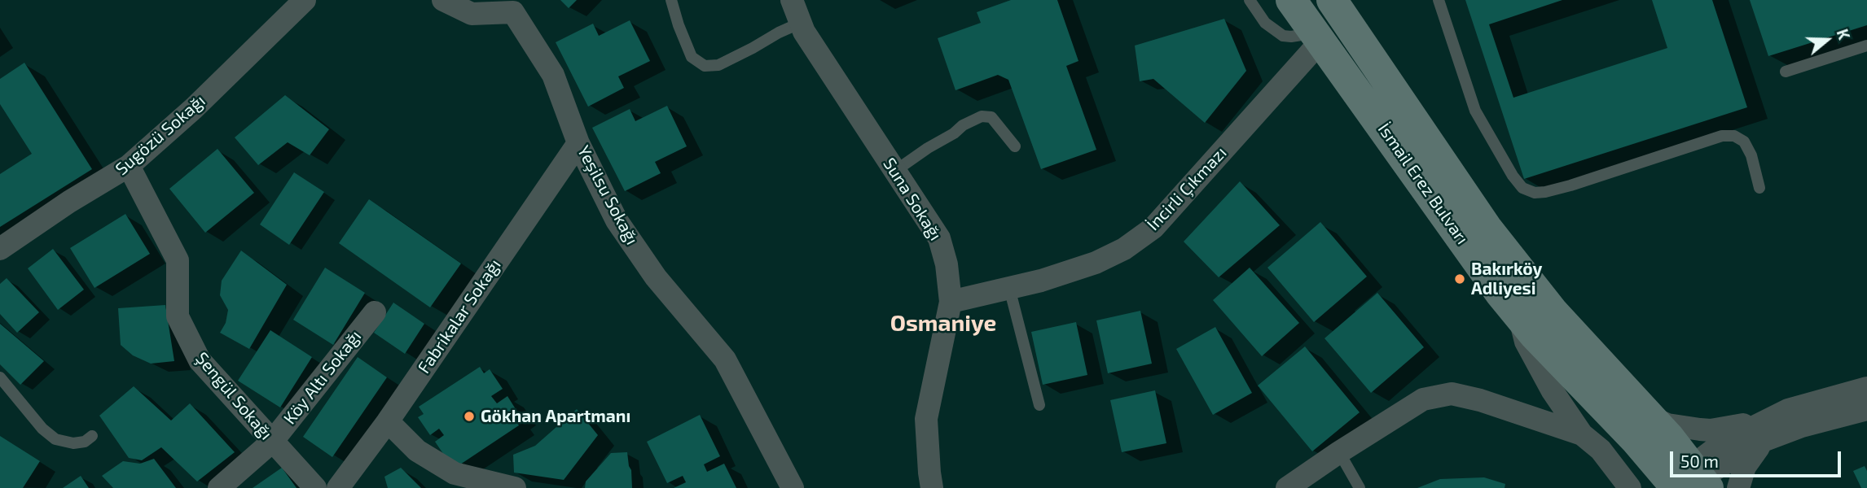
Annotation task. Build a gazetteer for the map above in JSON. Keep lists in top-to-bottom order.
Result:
{
  "streets": {
    "street": [
      "Sugözü Sokağı",
      "İsmail Erez Bulvarı",
      "İncirli Çıkmazı",
      "Yeşilsu Sokağı",
      "Suna Sokağı",
      "Fabrikalar Sokağı",
      "Köy Altı Sokağı",
      "Şengül Sokağı"
    ]
  },
  "crossings": [
    ["Sugözü Sokağı", "Şengül Sokağı"],
    ["İsmail Erez Bulvarı", "İncirli Çıkmazı"],
    ["İncirli Çıkmazı", "Suna Sokağı"],
    ["Yeşilsu Sokağı", "Fabrikalar Sokağı"],
    ["Köy Altı Sokağı", "Şengül Sokağı"]
  ],
  "districts": ["Osmaniye"],
  "places": ["Bakırköy Adliyesi", "Gökhan Apartmanı"],
  "scale_bar": "50 m",
  "north": "right"
}
